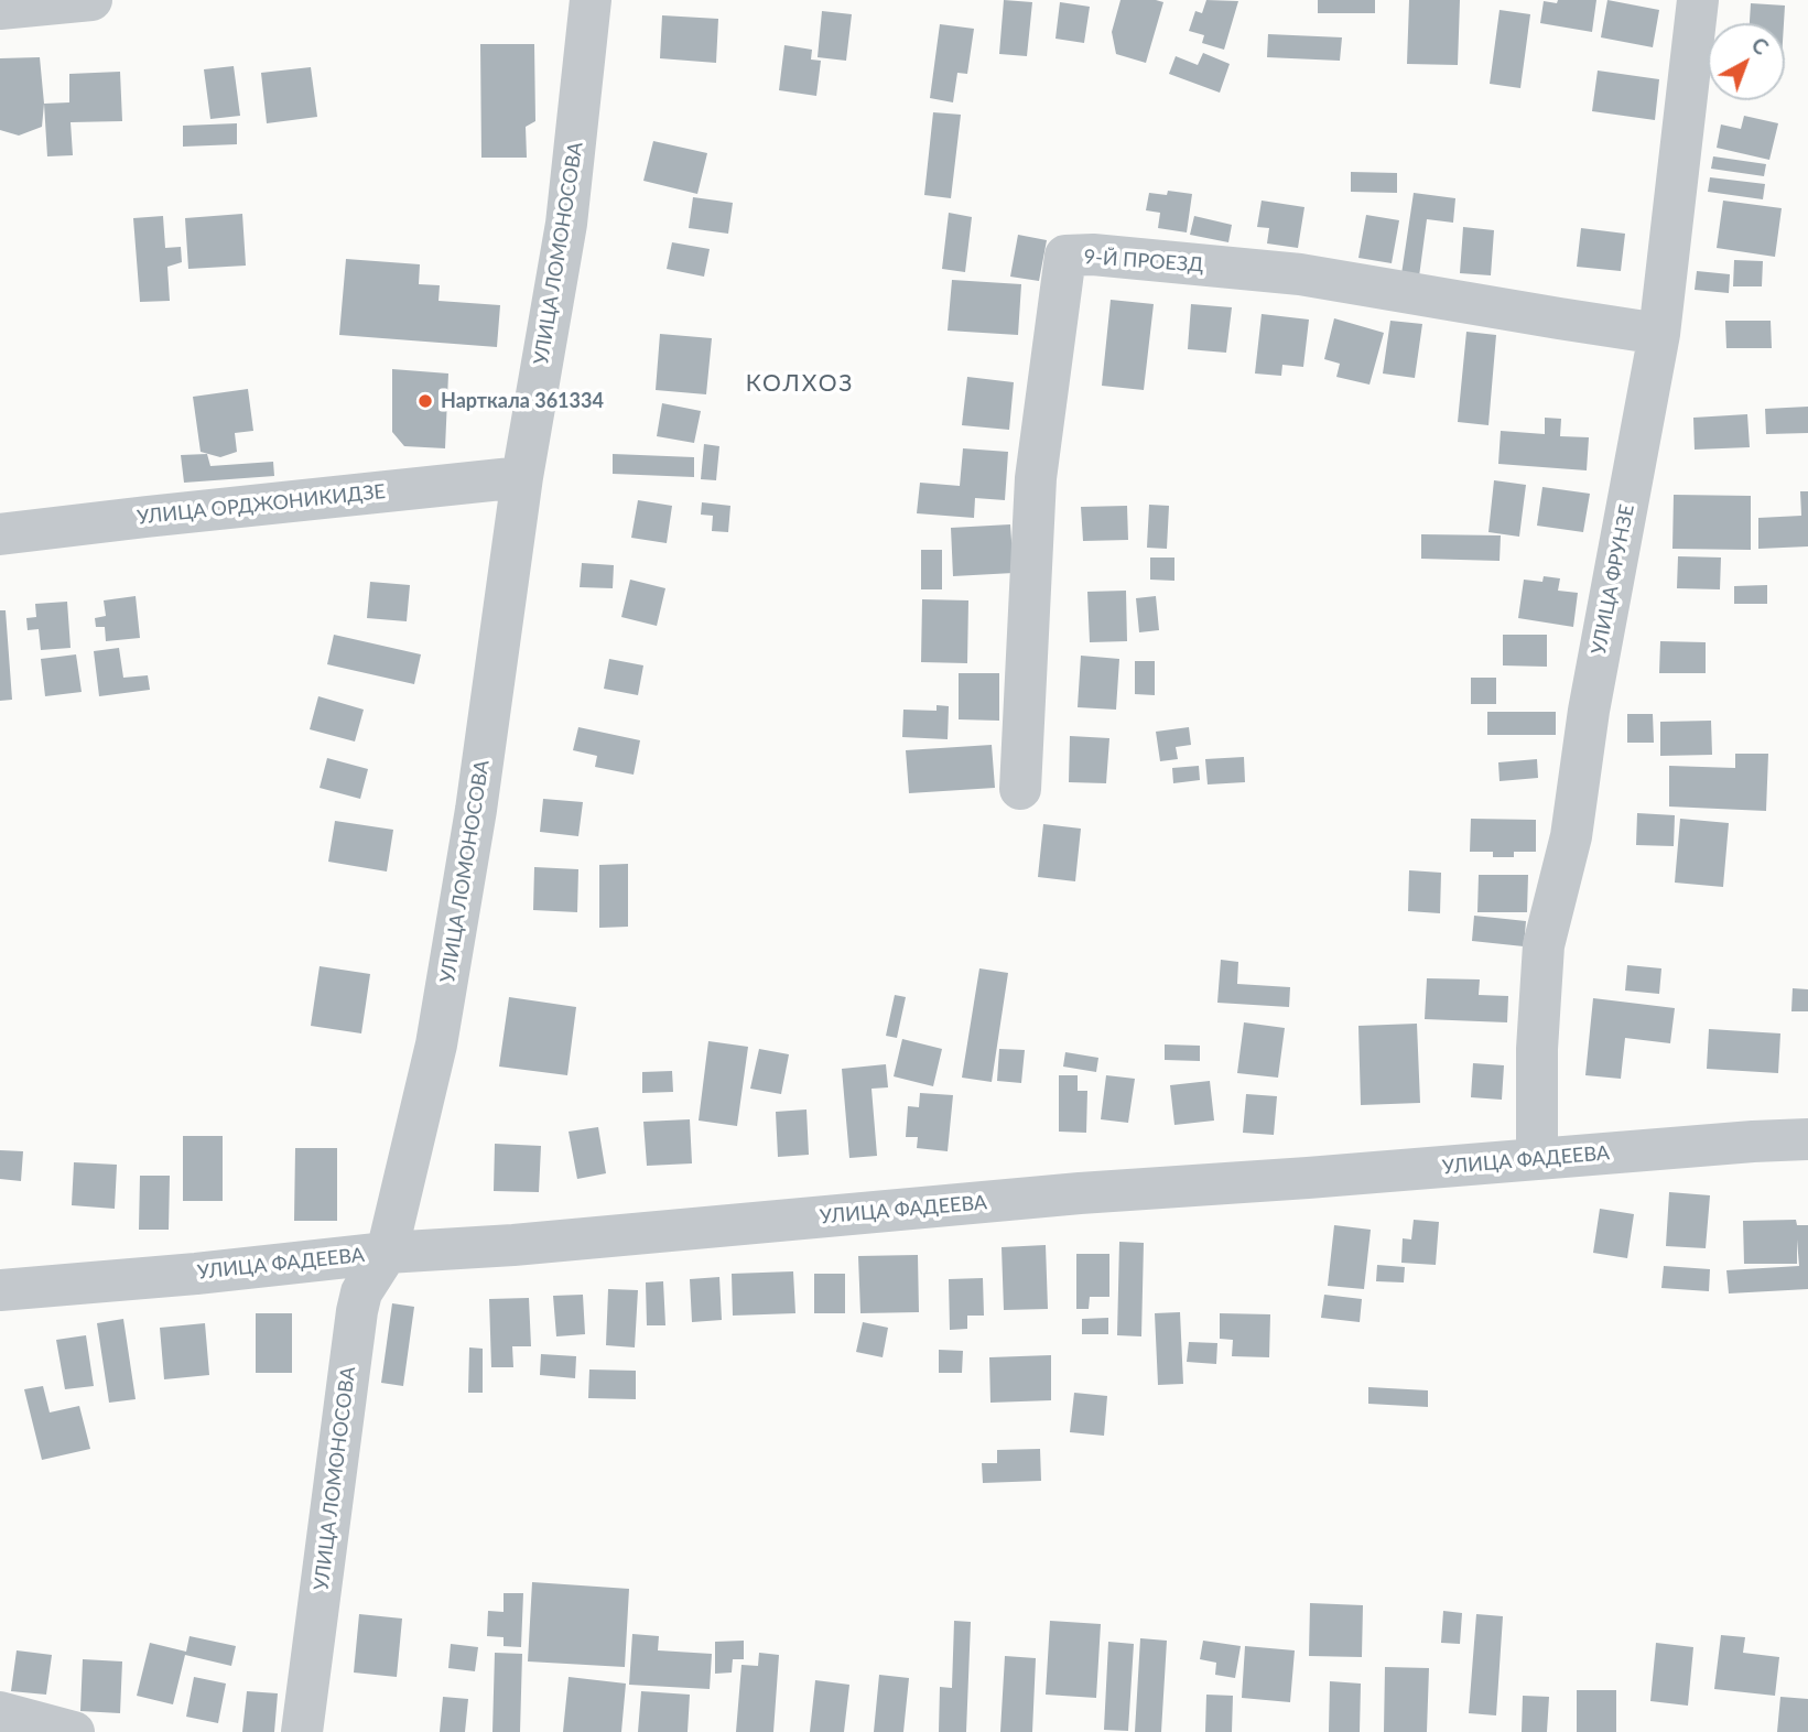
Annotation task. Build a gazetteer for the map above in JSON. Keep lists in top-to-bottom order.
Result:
{
  "streets": {
    "street": [
      "УЛИЦА ЛОМОНОСОВА",
      "9-Й ПРОЕЗД",
      "УЛИЦА ОРДЖОНИКИДЗЕ",
      "УЛИЦА ФРУНЗЕ",
      "УЛИЦА ФАДЕЕВА"
    ]
  },
  "crossings": [
    ["УЛИЦА ЛОМОНОСОВА", "УЛИЦА ОРДЖОНИКИДЗЕ"],
    ["УЛИЦА ЛОМОНОСОВА", "УЛИЦА ФАДЕЕВА"],
    ["9-Й ПРОЕЗД", "УЛИЦА ФРУНЗЕ"],
    ["УЛИЦА ФРУНЗЕ", "УЛИЦА ФАДЕЕВА"]
  ],
  "districts": ["КОЛХОЗ"],
  "places": ["Нарткала 361334"],
  "north": "top right"
}
